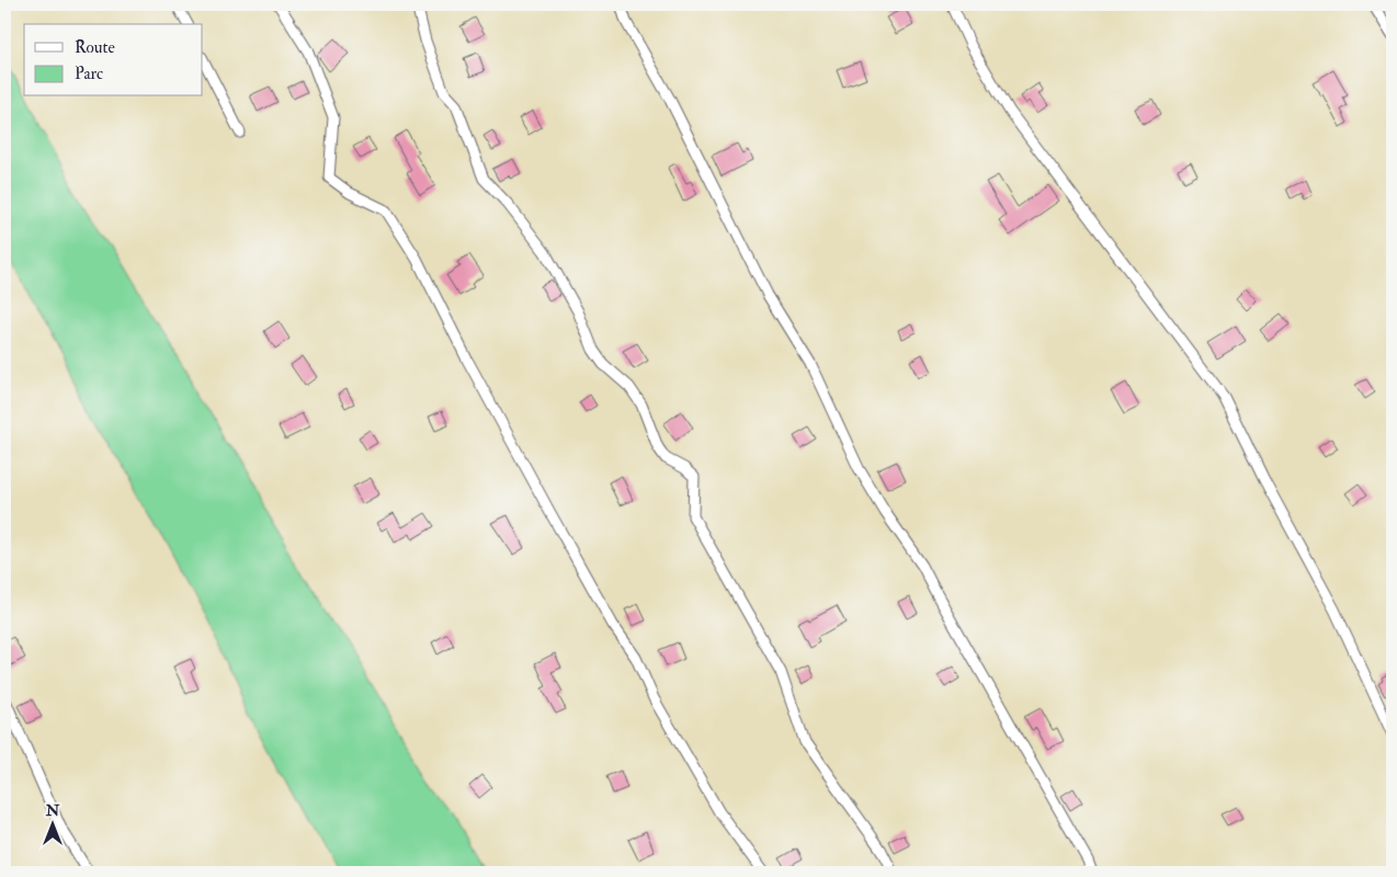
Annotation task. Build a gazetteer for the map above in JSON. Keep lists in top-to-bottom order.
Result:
{
  "legend": ["Route", "Parc"],
  "north": "top"
}
